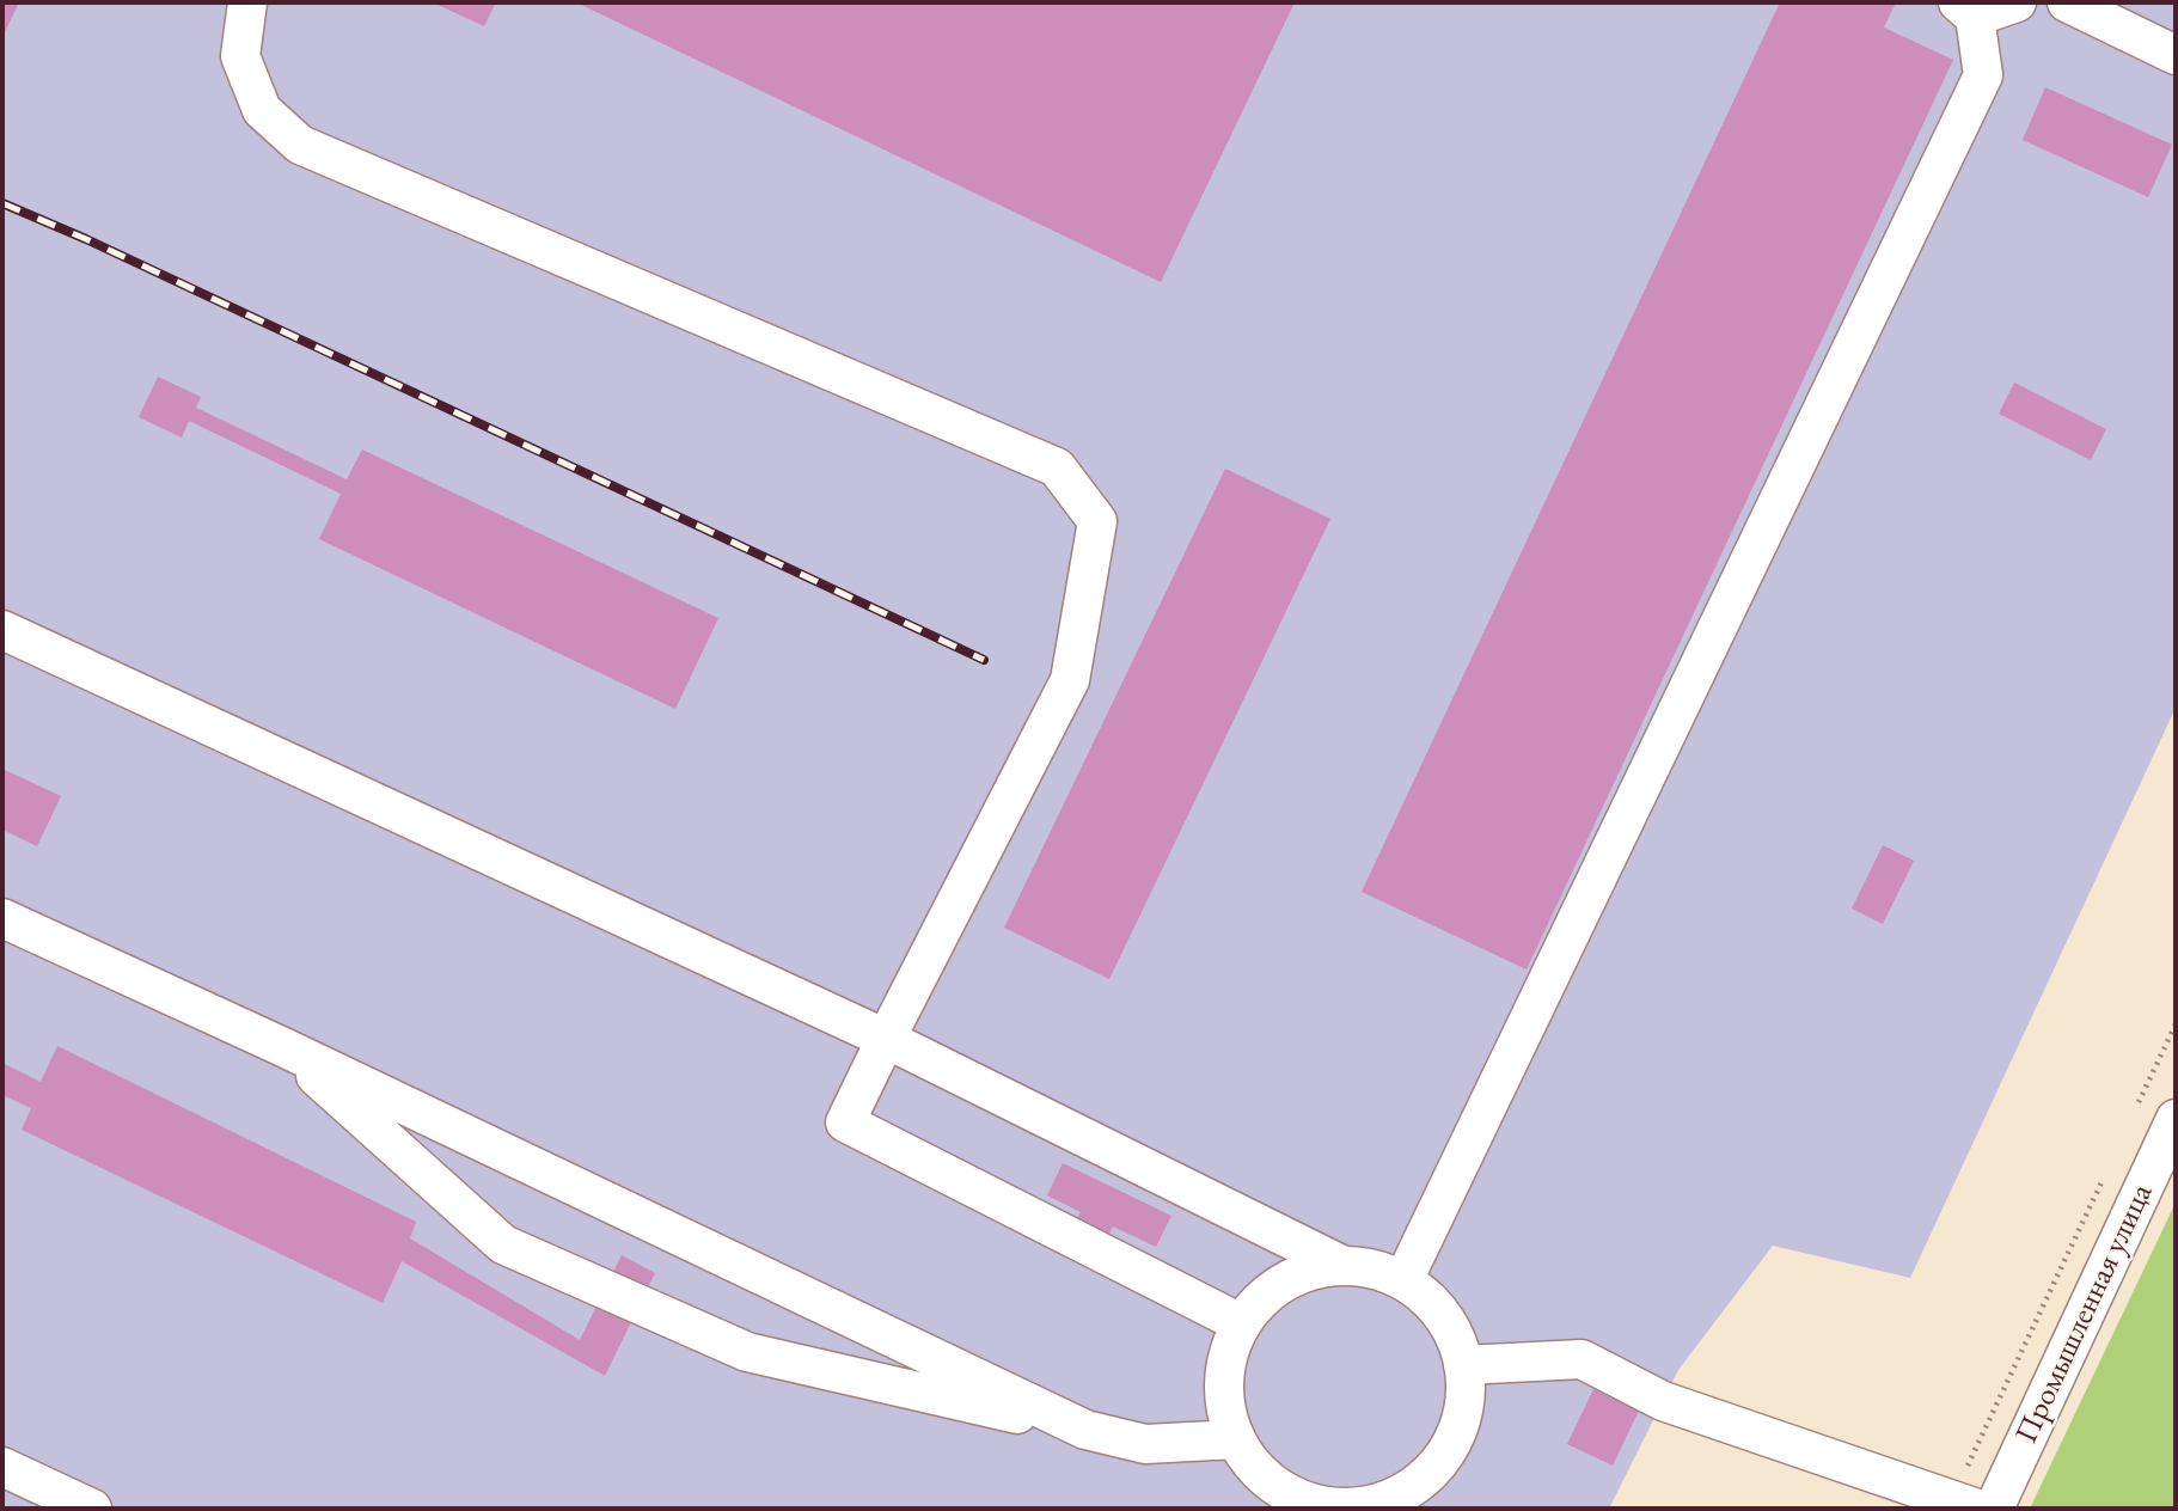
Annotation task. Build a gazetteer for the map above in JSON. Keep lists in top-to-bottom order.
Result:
{
  "streets": {
    "street": ["Промышленная улица"]
  }
}
